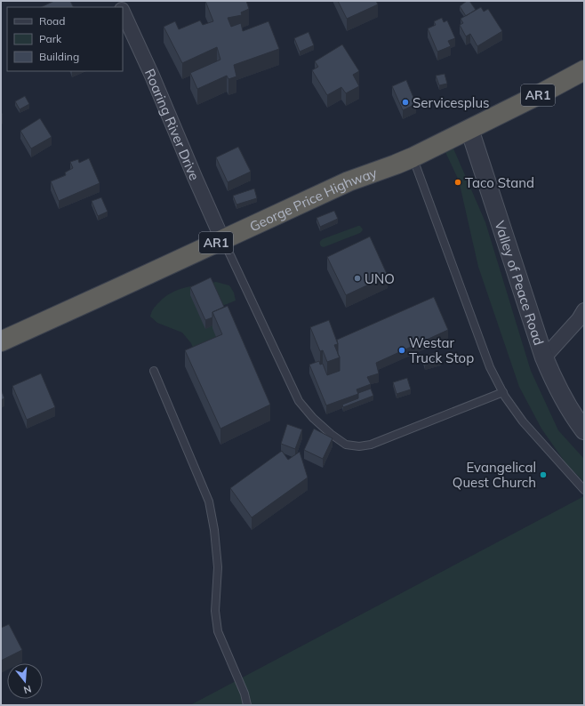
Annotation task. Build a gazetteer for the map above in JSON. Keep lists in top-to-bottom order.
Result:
{
  "streets": {
    "highway": ["AR1", "George Price Highway"],
    "street": ["Roaring River Drive", "Valley of Peace Road"]
  },
  "crossings": [
    ["Roaring River Drive", "George Price Highway"],
    ["George Price Highway", "Valley of Peace Road"]
  ],
  "places": [
    "Servicesplus",
    "Taco Stand",
    "UNO",
    "Westar Truck Stop",
    "Evangelical Quest Church"
  ],
  "legend": ["Road", "Park", "Building"],
  "north": "bottom"
}
